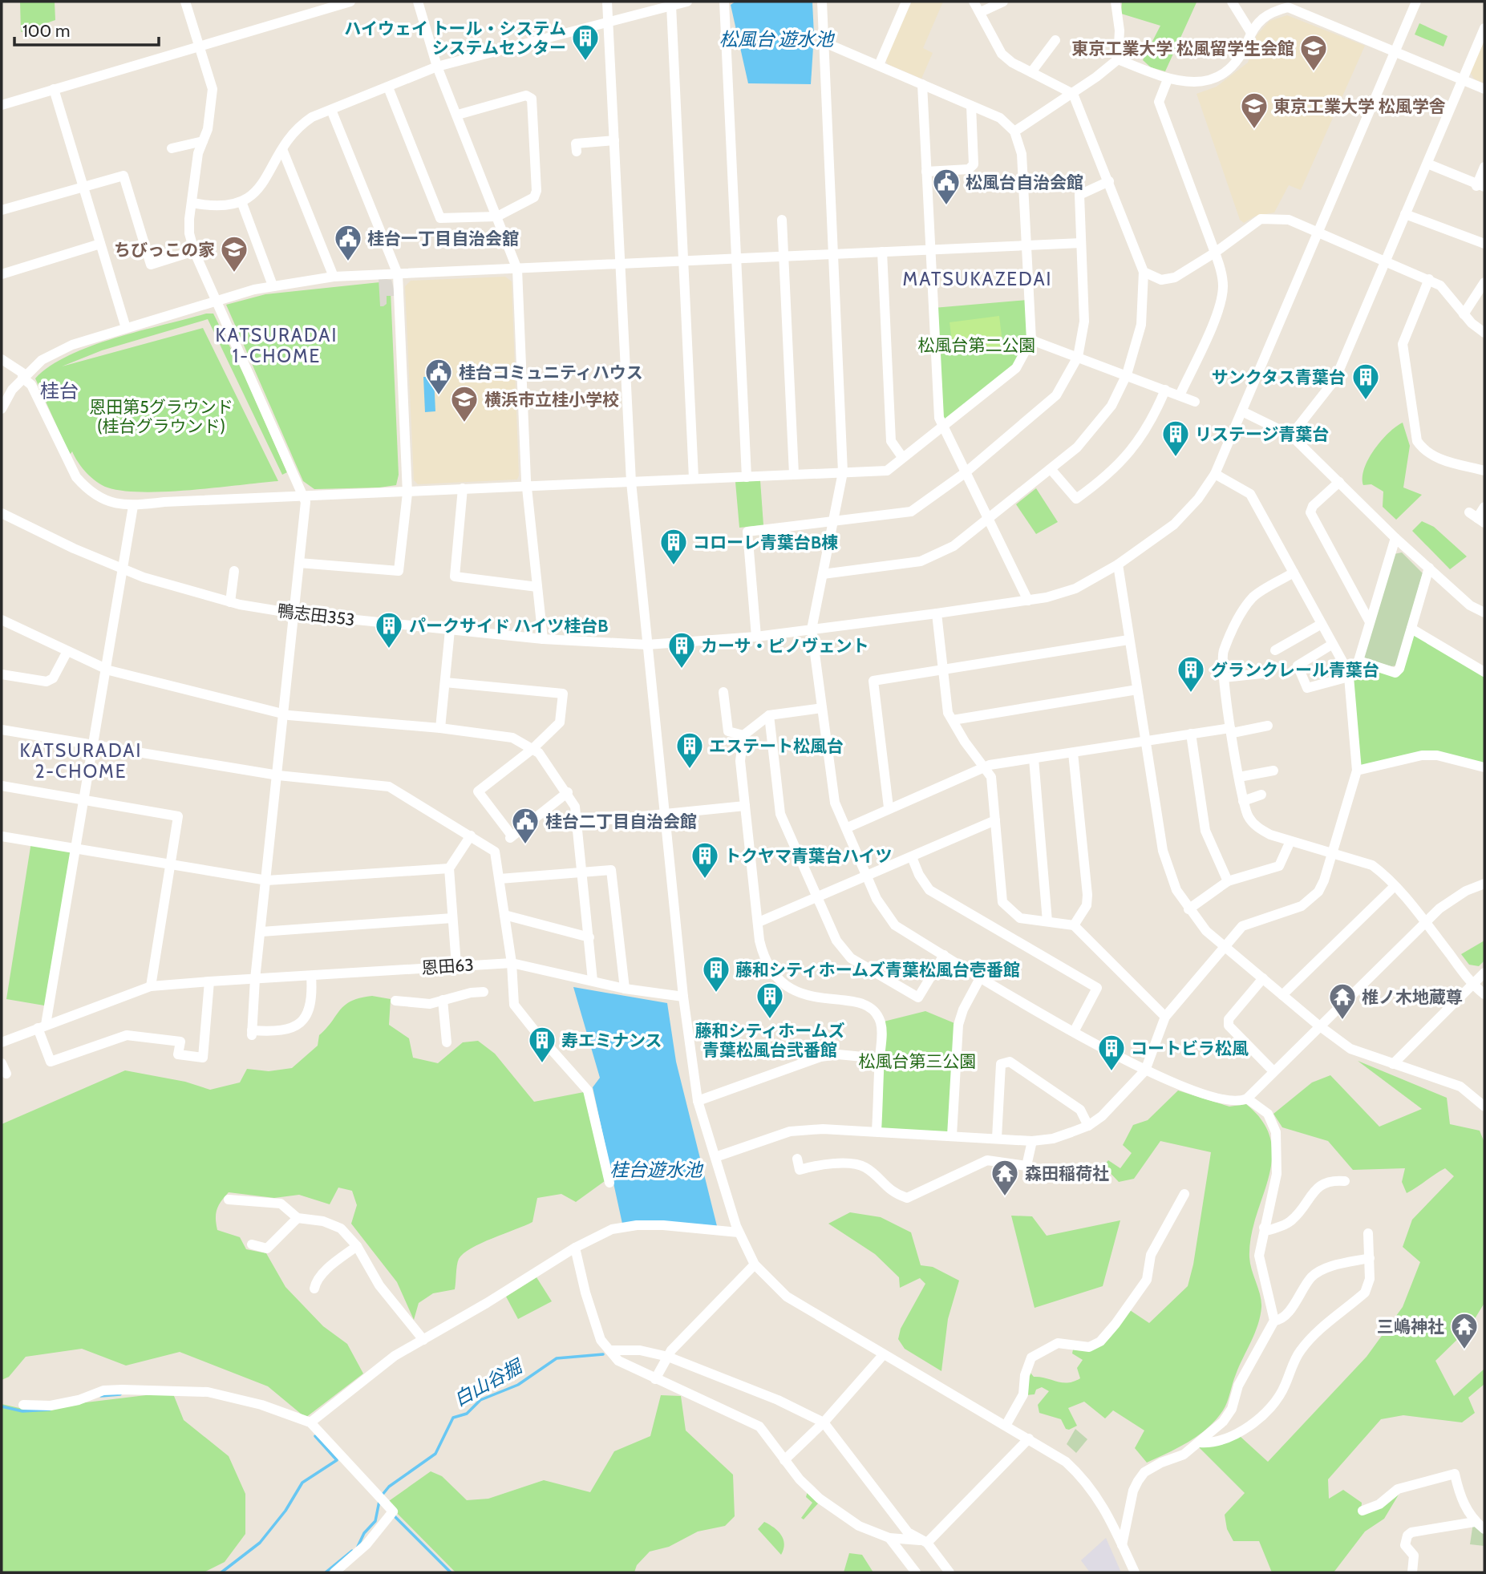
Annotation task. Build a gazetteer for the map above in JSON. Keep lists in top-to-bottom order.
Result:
{
  "streets": {
    "street": ["鴨志田353", "恩田63"]
  },
  "districts": [
    "MATSUKAZEDAI",
    "KATSURADAI 1-CHOME",
    "桂台",
    "KATSURADAI 2-CHOME"
  ],
  "water": ["松風台 遊水池", "桂台遊水池", "白山谷掘"],
  "parks": ["松風台第二公園", "恩田第5グラウンド (桂台グラウンド)", "松風台第三公園"],
  "places": {
    "building": [
      "ハイウェイ トール・システム システムセンター",
      "サンクタス青葉台",
      "リステージ青葉台",
      "コローレ青葉台B棟",
      "パークサイド ハイツ桂台B",
      "カーサ・ピノヴェント",
      "グランクレール青葉台",
      "エステート松風台",
      "トクヤマ青葉台ハイツ",
      "藤和シティホームズ青葉松風台壱番館",
      "藤和シティホームズ 青葉松風台弐番館",
      "寿エミナンス",
      "コートビラ松風"
    ],
    "school or university": [
      "東京工業大学 松風留学生会館",
      "東京工業大学 松風学舎",
      "ちびっこの家",
      "横浜市立桂小学校"
    ],
    "public building": [
      "松風台自治会館",
      "桂台一丁目自治会舘",
      "桂台コミュニティハウス",
      "桂台二丁目自治会館"
    ],
    "temple": ["椎ノ木地蔵尊", "森田稲荷社", "三嶋神社"]
  },
  "scale_bar": "100 m"
}
